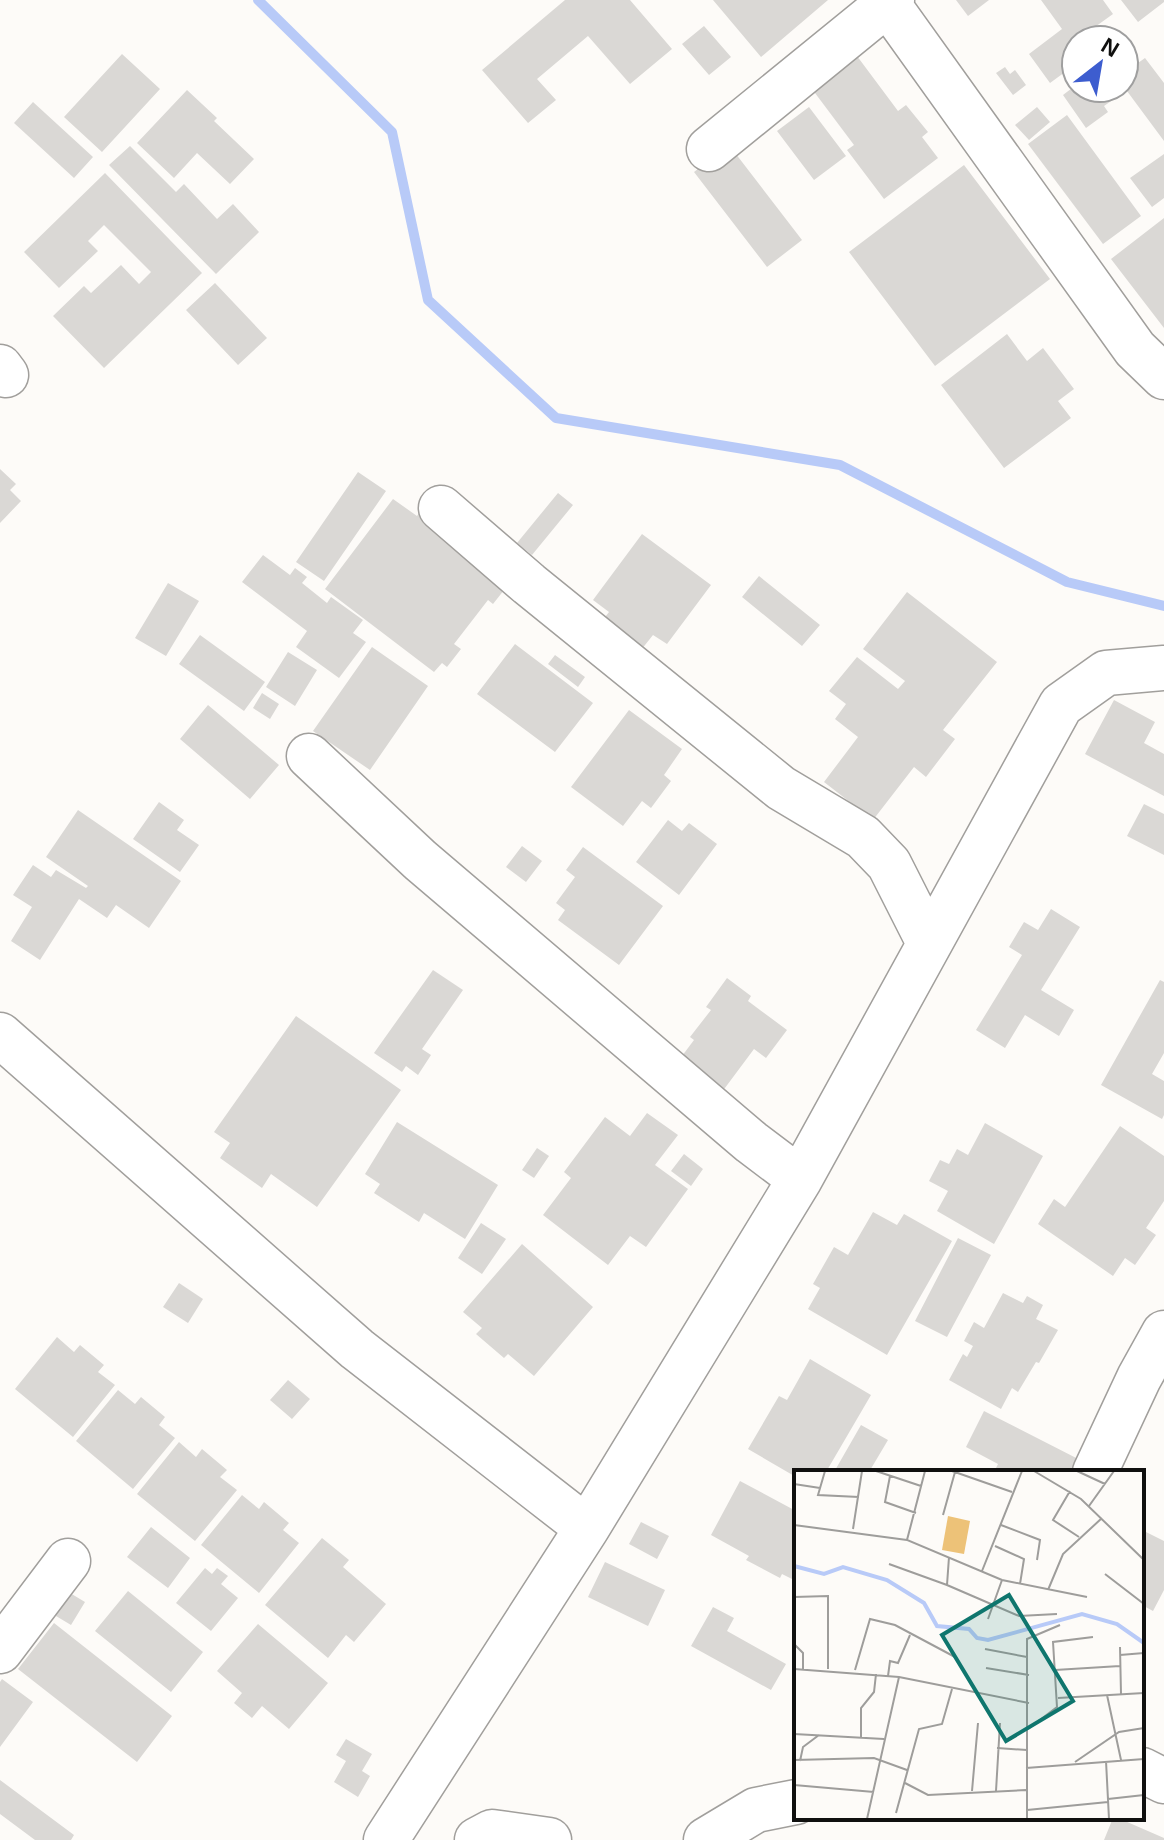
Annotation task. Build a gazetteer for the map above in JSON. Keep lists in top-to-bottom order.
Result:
{
  "north": "top right"
}
